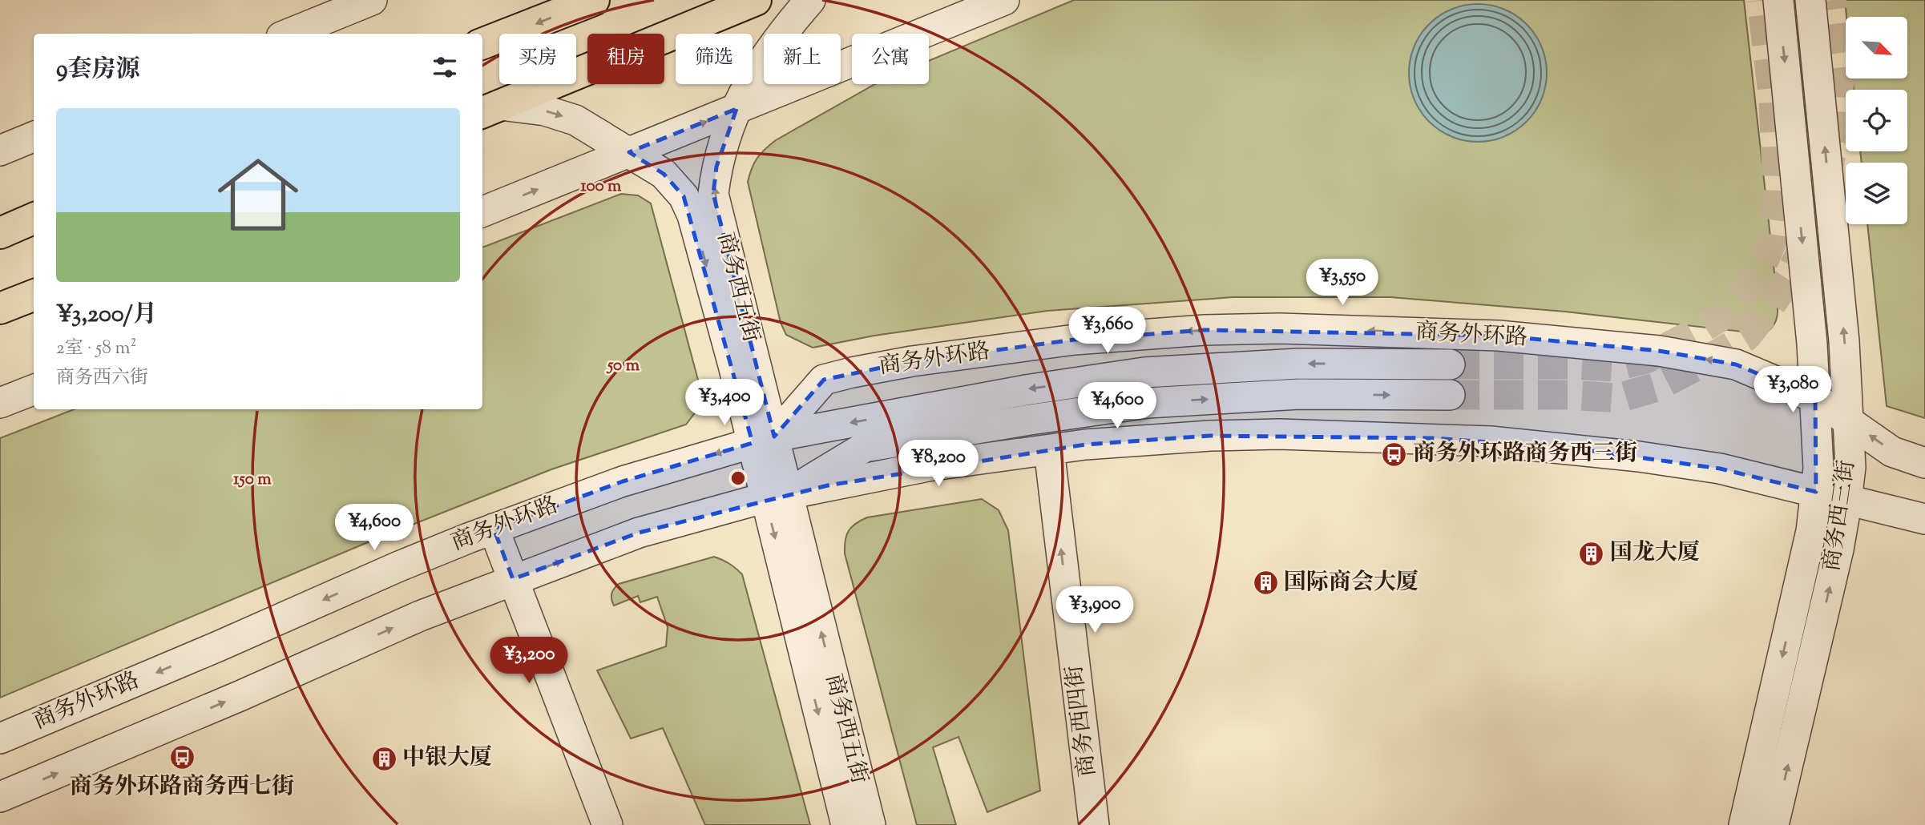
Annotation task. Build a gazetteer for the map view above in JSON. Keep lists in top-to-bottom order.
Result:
{
  "streets": {
    "street": [
      "商务西五街",
      "商务外环路",
      "商务西三街",
      "商务西四街"
    ]
  },
  "crossings": [
    ["商务西五街", "商务外环路"],
    ["商务外环路", "商务西三街"]
  ],
  "one_way": ["商务西四街"],
  "places": {
    "bus stop": ["商务外环路商务西三街", "商务外环路商务西七街"],
    "building": ["国龙大厦", "国际商会大厦", "中银大厦"]
  },
  "north": "bottom right",
  "page": {
    "chip": [
      "买房",
      "租房",
      "筛选",
      "新上",
      "公寓"
    ],
    "heading": "9套房源",
    "list": [
      {
        "name": "¥3,200/月",
        "note": "2室 · 58 m² · 商务西六街"
      }
    ],
    "price": [
      "¥3,550",
      "¥3,660",
      "¥3,080",
      "¥3,400",
      "¥4,600",
      "¥8,200",
      "¥4,600",
      "¥3,900",
      "¥3,200"
    ]
  },
  "rings": ["100 m", "50 m", "150 m"]
}
